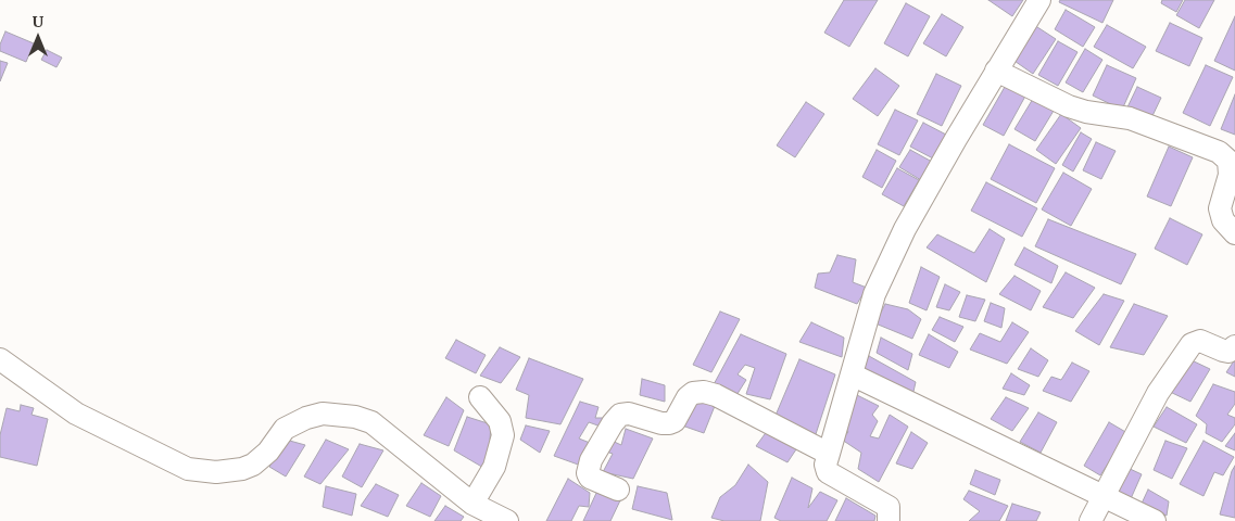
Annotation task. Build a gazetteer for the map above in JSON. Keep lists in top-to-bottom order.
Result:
{
  "north": "top"
}
